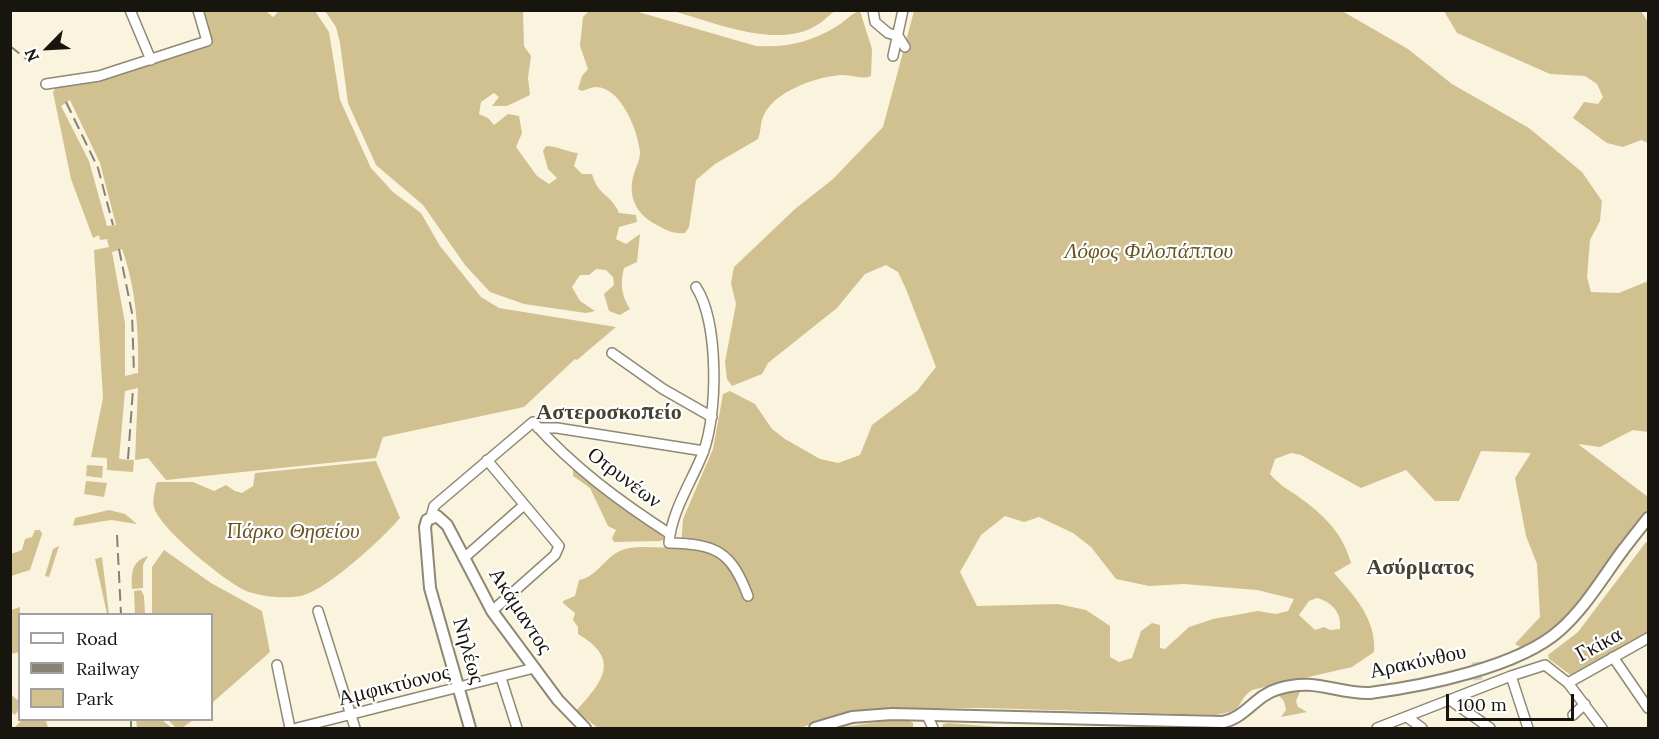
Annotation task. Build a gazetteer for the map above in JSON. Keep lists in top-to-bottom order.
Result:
{
  "streets": {
    "street": [
      "Οτρυνέων",
      "Ακάμαντος",
      "Γκίκα",
      "Νηλέως",
      "Αρακύνθου",
      "Αμφικτύονος"
    ]
  },
  "crossings": [
    ["Ακάμαντος", "Νηλέως"],
    ["Ακάμαντος", "Αμφικτύονος"],
    ["Νηλέως", "Αμφικτύονος"]
  ],
  "districts": ["Αστεροσκοπείο", "Ασύρματος"],
  "parks": ["Λόφος Φιλοπάππου", "Πάρκο Θησείου"],
  "legend": ["Road", "Railway", "Park"],
  "scale_bar": "100 m",
  "north": "bottom left"
}
